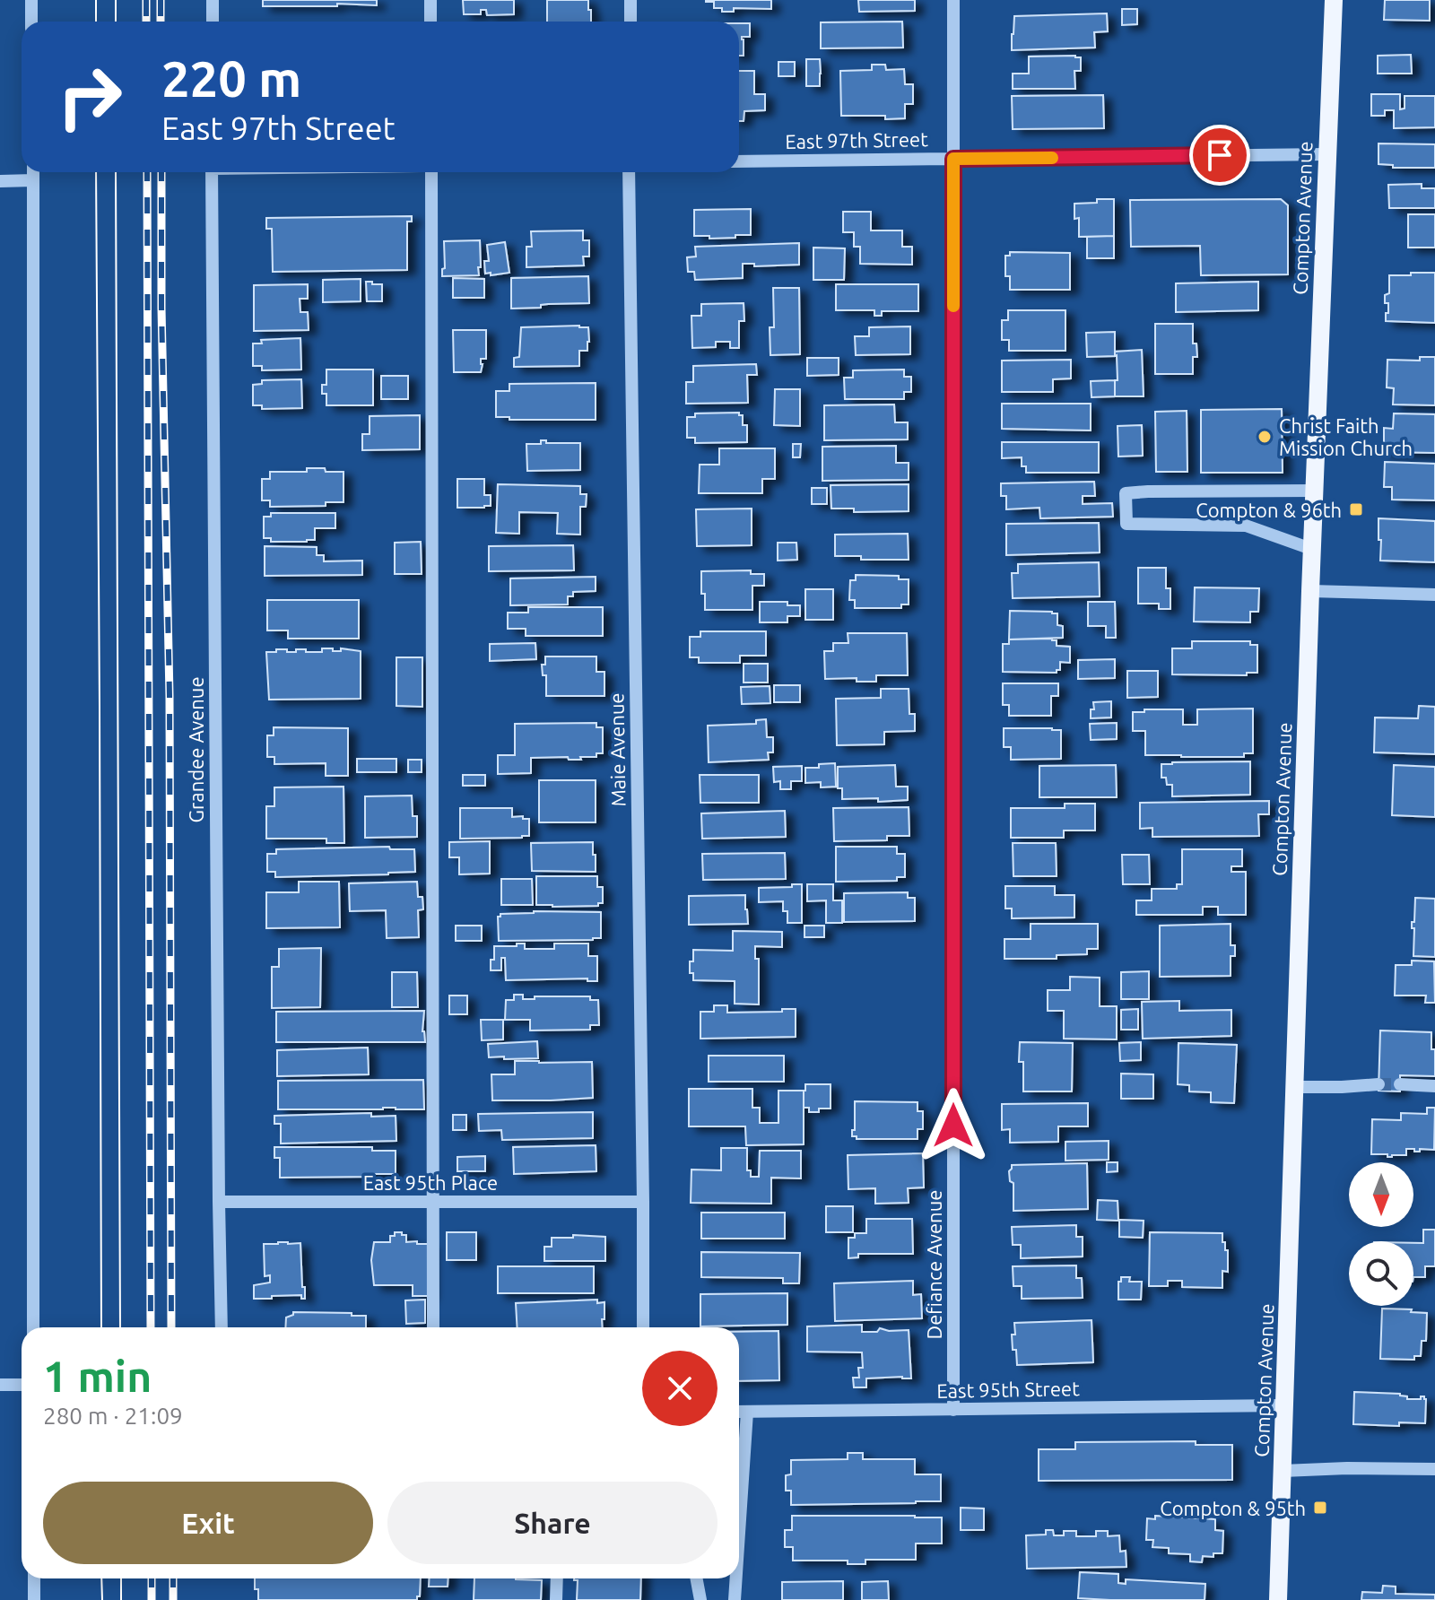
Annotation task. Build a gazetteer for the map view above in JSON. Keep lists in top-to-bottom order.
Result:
{
  "streets": {
    "main road": ["Compton Avenue"],
    "street": [
      "East 97th Street",
      "Grandee Avenue",
      "Maie Avenue",
      "East 95th Place",
      "Defiance Avenue",
      "East 95th Street"
    ]
  },
  "crossings": [
    ["East 97th Street", "Compton Avenue"],
    ["East 97th Street", "Defiance Avenue"],
    ["Compton Avenue", "East 95th Street"],
    ["Grandee Avenue", "East 95th Place"],
    ["Maie Avenue", "East 95th Place"],
    ["Defiance Avenue", "East 95th Street"]
  ],
  "places": {
    "other": ["Christ Faith Mission Church"],
    "transit": ["Compton & 96th", "Compton & 95th"]
  },
  "north": "bottom",
  "page": {
    "turn": ["220 m", "East 97th Street"],
    "heading": ["1 min", "280 m · 21:09"],
    "buttons": ["Exit", "Share"]
  }
}
